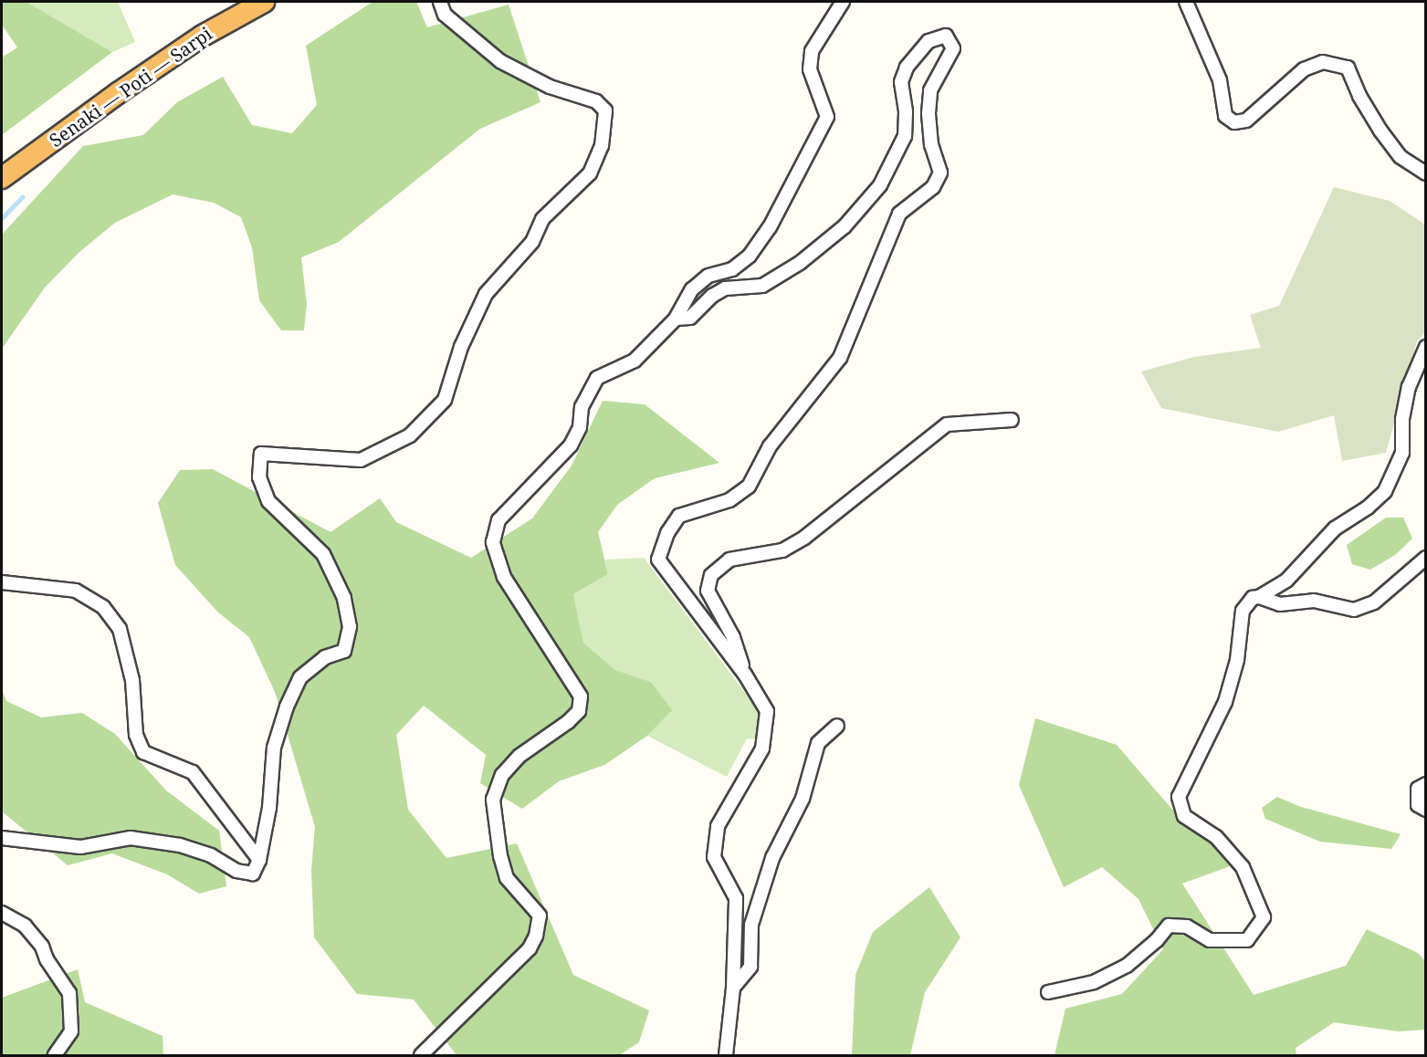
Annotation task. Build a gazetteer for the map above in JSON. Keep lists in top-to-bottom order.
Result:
{
  "streets": {
    "highway": ["Senaki — Poti — Sarpi"]
  }
}
